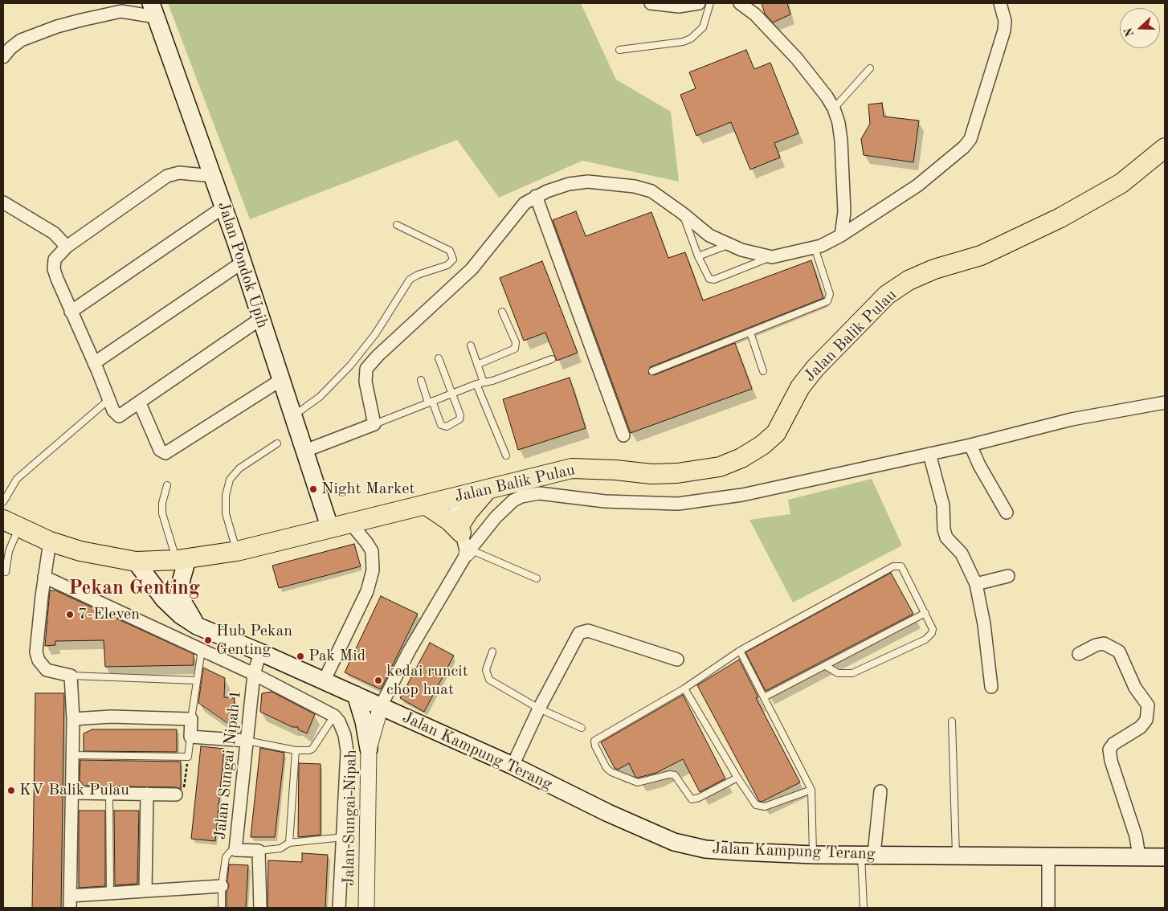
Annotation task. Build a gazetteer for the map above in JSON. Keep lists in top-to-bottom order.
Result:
{
  "streets": {
    "main road": ["Jalan Pondok Upih", "Jalan Balik Pulau", "Jalan Kampung Terang"],
    "street": ["Jalan Sungai Nipah 1", "Jalan Sungai Nipah"]
  },
  "crossings": [
    ["Jalan Pondok Upih", "Jalan Balik Pulau"],
    ["Jalan Balik Pulau", "Jalan Kampung Terang"],
    ["Jalan Kampung Terang", "Jalan Sungai Nipah 1"],
    ["Jalan Kampung Terang", "Jalan Sungai Nipah"]
  ],
  "districts": ["Pekan Genting"],
  "places": [
    "Night Market",
    "7-Eleven",
    "Hub Pekan Genting",
    "Pak Mid",
    "kedai runcit chop huat",
    "KV Balik Pulau"
  ],
  "north": "left"
}
